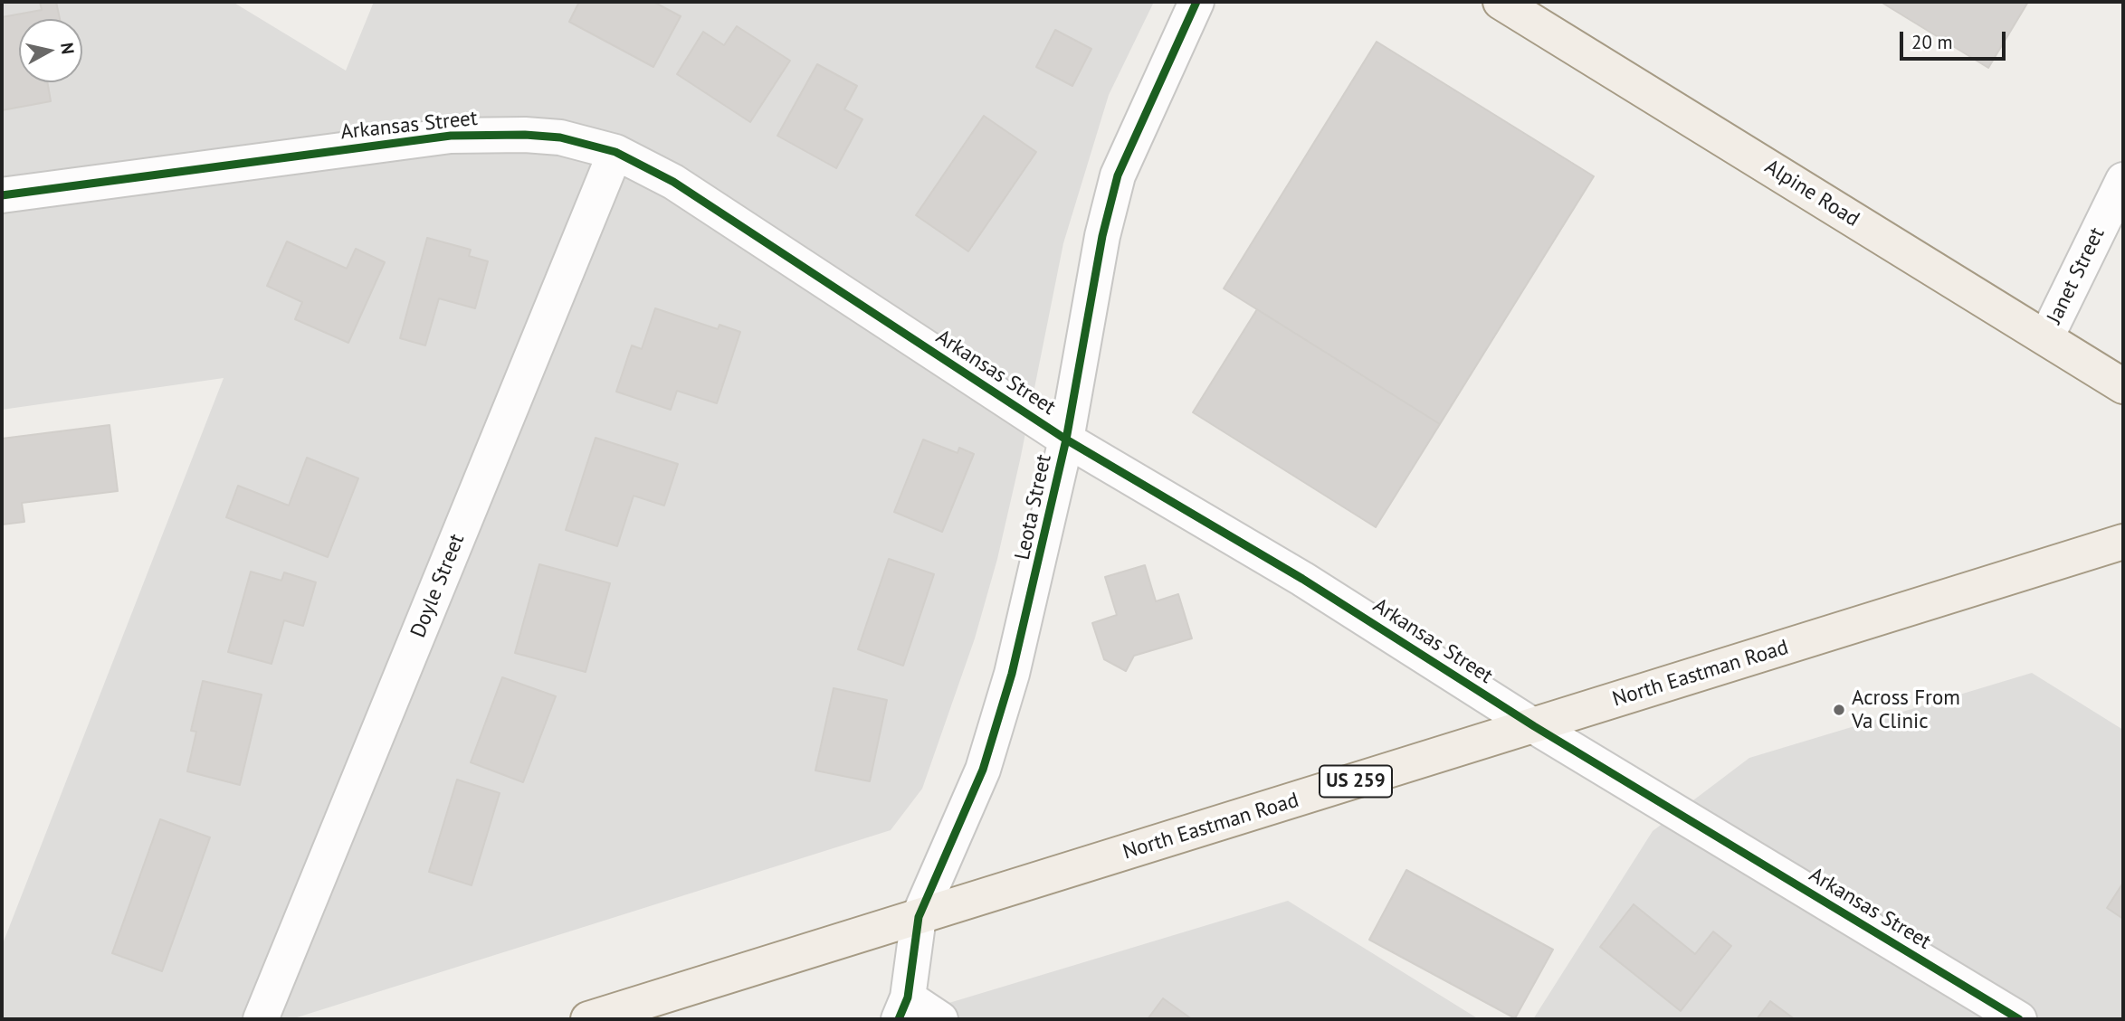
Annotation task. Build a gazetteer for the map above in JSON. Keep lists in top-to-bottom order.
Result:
{
  "streets": {
    "main road": ["Alpine Road", "North Eastman Road", "US 259"],
    "street": [
      "Arkansas Street",
      "Janet Street",
      "Leota Street",
      "Doyle Street"
    ]
  },
  "crossings": [
    ["Arkansas Street", "Leota Street"],
    ["Arkansas Street", "Doyle Street"],
    ["Arkansas Street", "North Eastman Road"],
    ["Alpine Road", "Janet Street"],
    ["Leota Street", "North Eastman Road"]
  ],
  "places": ["Across From Va Clinic"],
  "scale_bar": "20 m",
  "north": "right"
}
